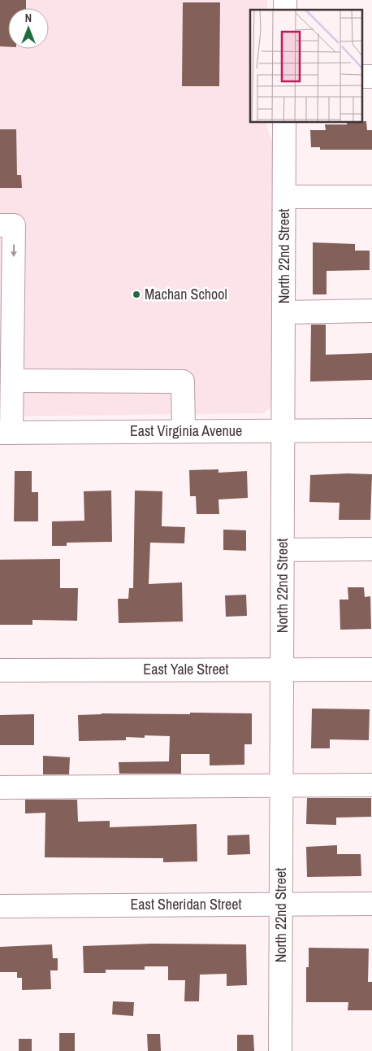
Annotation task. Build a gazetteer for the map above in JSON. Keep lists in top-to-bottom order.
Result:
{
  "streets": {
    "street": [
      "North 22nd Street",
      "East Virginia Avenue",
      "East Yale Street",
      "East Sheridan Street"
    ]
  },
  "crossings": [
    ["North 22nd Street", "East Virginia Avenue"],
    ["North 22nd Street", "East Yale Street"],
    ["North 22nd Street", "East Sheridan Street"]
  ],
  "places": ["Machan School"],
  "north": "top"
}
